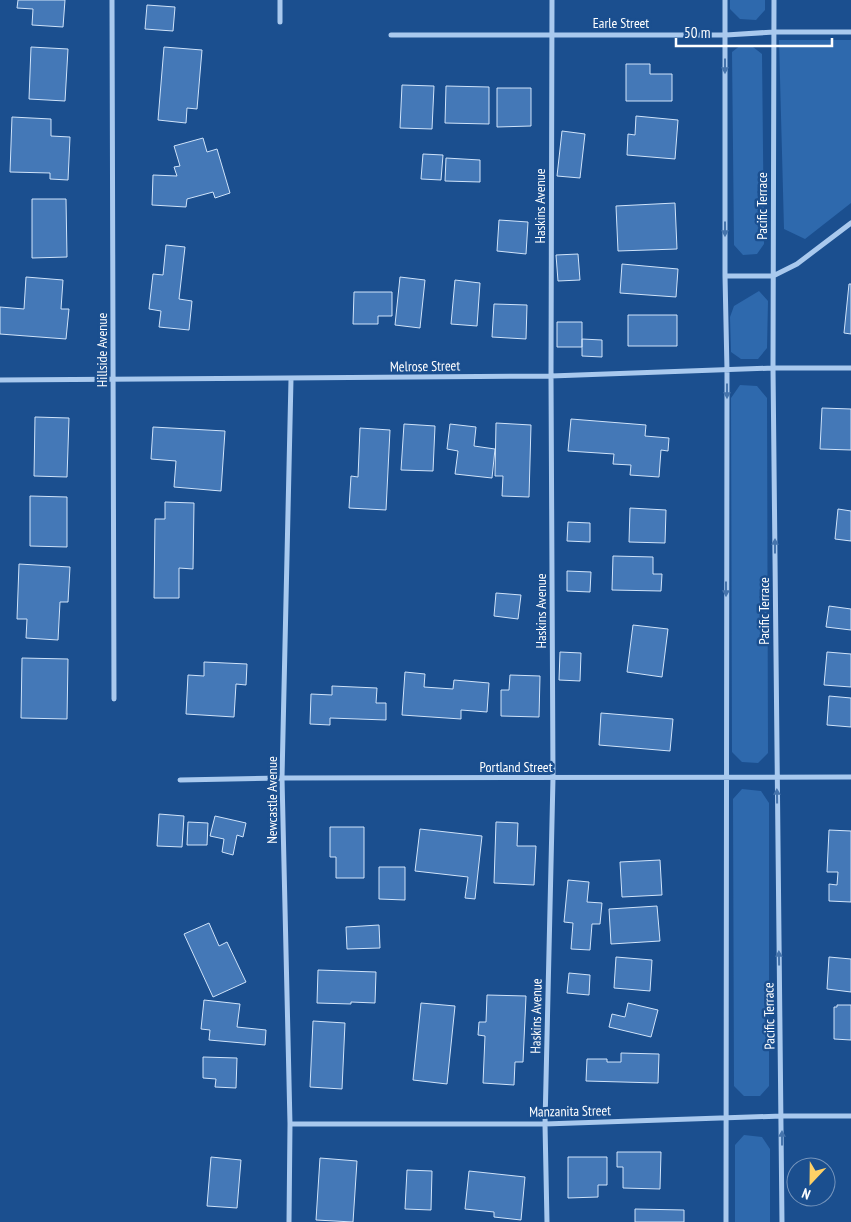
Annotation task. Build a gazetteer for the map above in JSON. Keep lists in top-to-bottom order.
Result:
{
  "streets": {
    "street": [
      "Earle Street",
      "Haskins Avenue",
      "Pacific Terrace",
      "Hillside Avenue",
      "Melrose Street",
      "Portland Street",
      "Newcastle Avenue",
      "Manzanita Street"
    ]
  },
  "crossings": [
    ["Earle Street", "Haskins Avenue"],
    ["Earle Street", "Pacific Terrace"],
    ["Haskins Avenue", "Melrose Street"],
    ["Haskins Avenue", "Portland Street"],
    ["Haskins Avenue", "Manzanita Street"],
    ["Pacific Terrace", "Melrose Street"],
    ["Pacific Terrace", "Portland Street"],
    ["Pacific Terrace", "Manzanita Street"],
    ["Hillside Avenue", "Melrose Street"],
    ["Melrose Street", "Newcastle Avenue"],
    ["Portland Street", "Newcastle Avenue"],
    ["Newcastle Avenue", "Manzanita Street"]
  ],
  "one_way": ["Pacific Terrace"],
  "scale_bar": "50 m",
  "north": "bottom"
}
